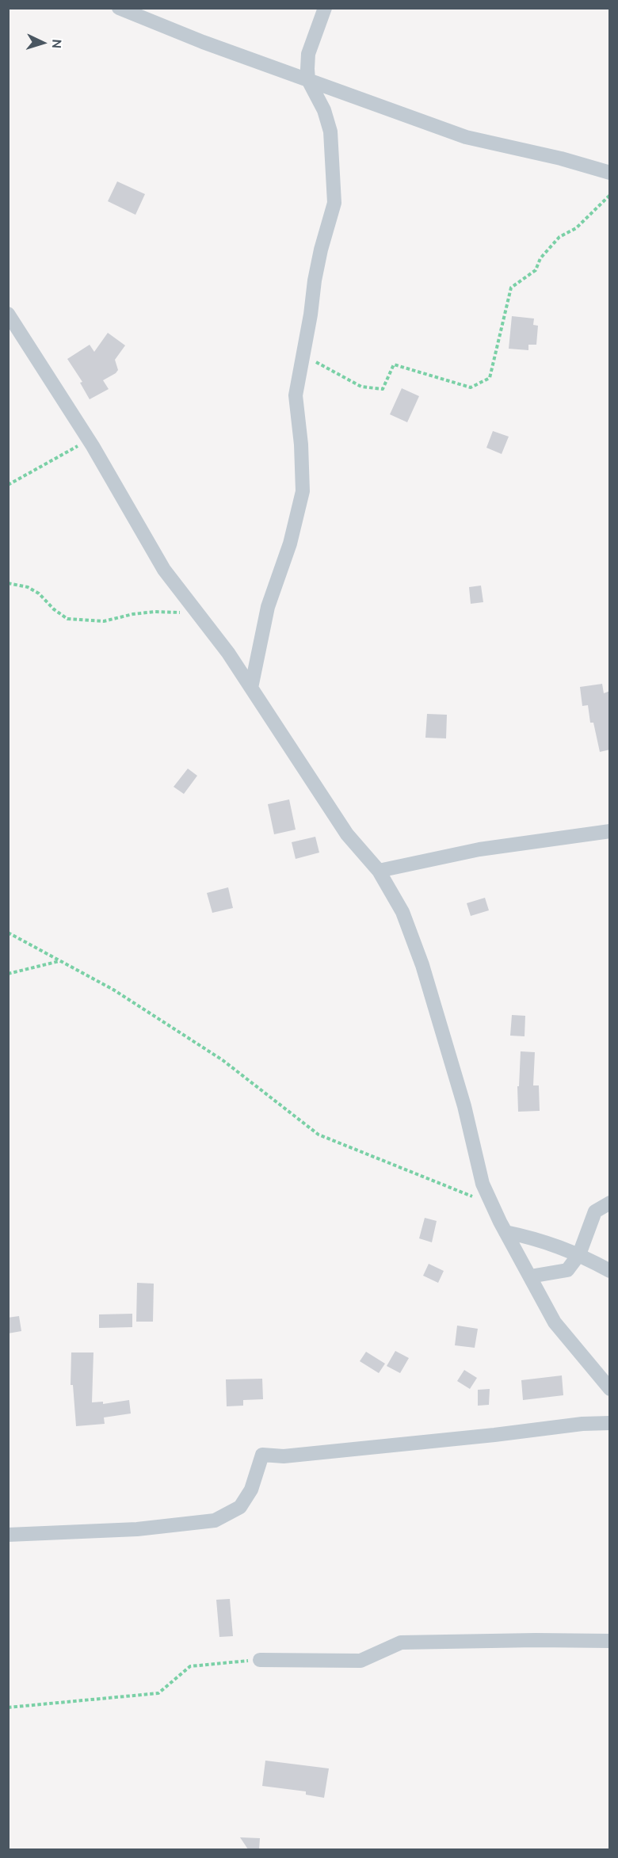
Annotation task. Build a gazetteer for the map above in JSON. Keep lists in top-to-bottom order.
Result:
{
  "north": "right"
}
